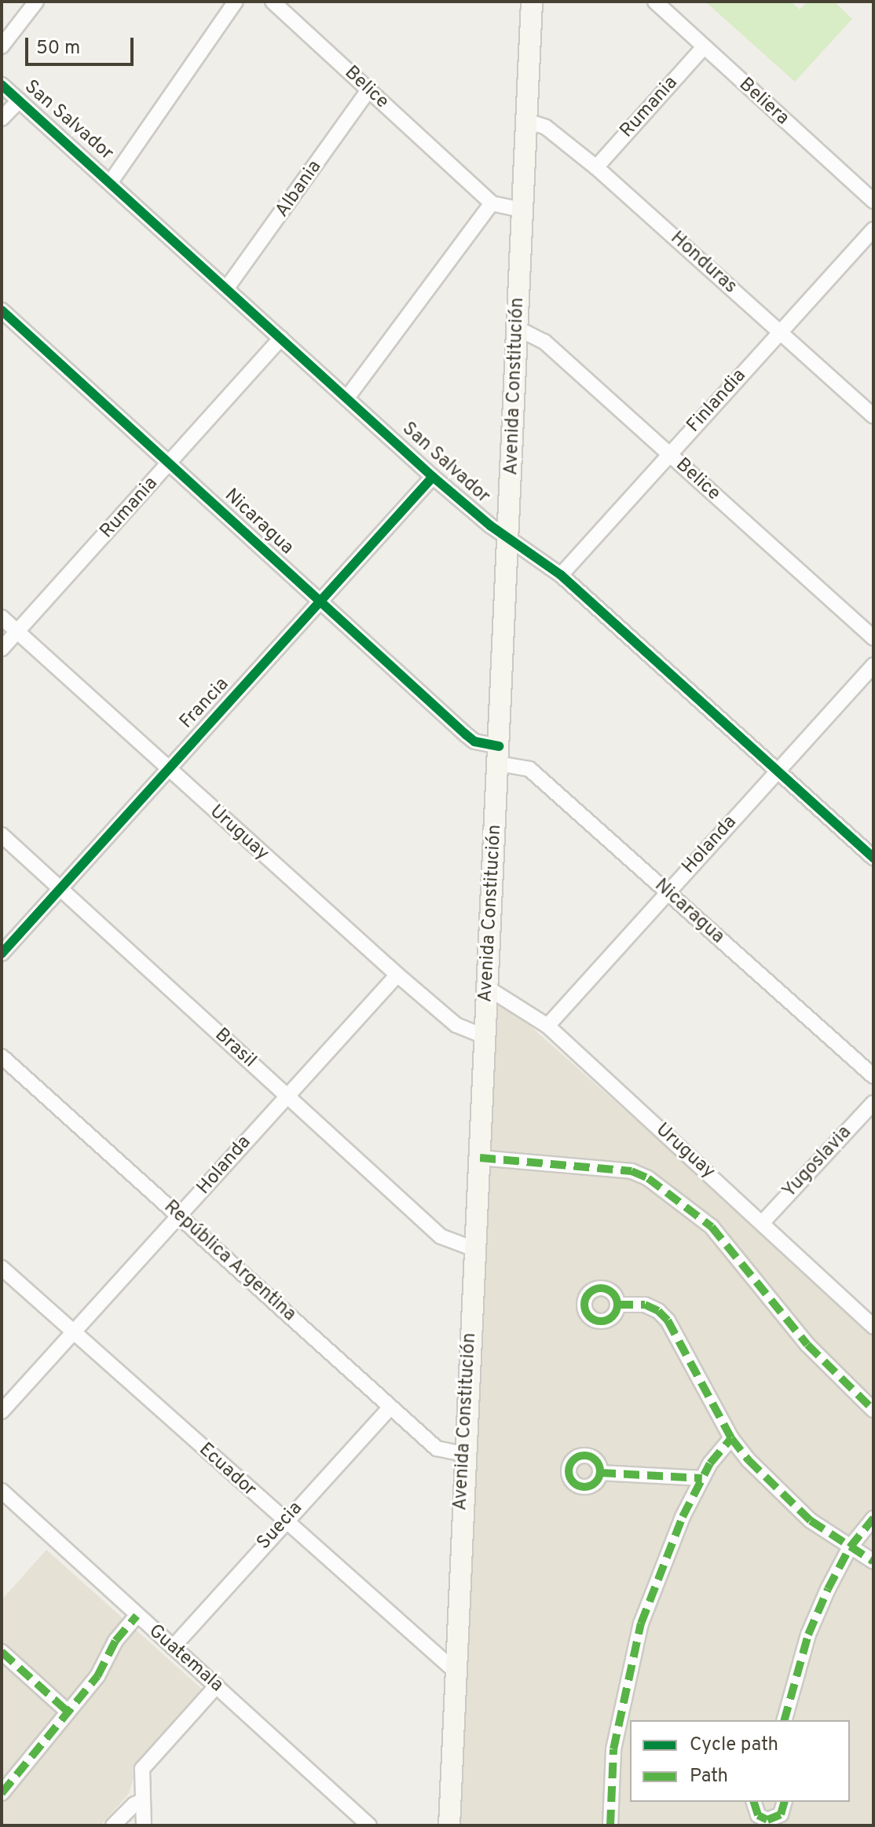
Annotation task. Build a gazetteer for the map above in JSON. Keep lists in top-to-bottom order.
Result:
{
  "streets": {
    "main road": ["Avenida Constitución"],
    "street": [
      "Belice",
      "Beliera",
      "Rumania",
      "San Salvador",
      "Albania",
      "Honduras",
      "Finlandia",
      "Nicaragua",
      "Francia",
      "Uruguay",
      "Holanda",
      "Brasil",
      "Yugoslavia",
      "República Argentina",
      "Ecuador",
      "Suecia",
      "Guatemala"
    ]
  },
  "crossings": [
    ["Belice", "Albania"],
    ["Belice", "Avenida Constitución"],
    ["Belice", "Finlandia"],
    ["Beliera", "Rumania"],
    ["Rumania", "San Salvador"],
    ["Rumania", "Honduras"],
    ["Rumania", "Nicaragua"],
    ["Rumania", "Uruguay"],
    ["San Salvador", "Albania"],
    ["San Salvador", "Avenida Constitución"],
    ["San Salvador", "Finlandia"],
    ["San Salvador", "Francia"],
    ["San Salvador", "Holanda"],
    ["Honduras", "Avenida Constitución"],
    ["Honduras", "Finlandia"],
    ["Avenida Constitución", "Nicaragua"],
    ["Avenida Constitución", "Uruguay"],
    ["Avenida Constitución", "Brasil"],
    ["Avenida Constitución", "República Argentina"],
    ["Avenida Constitución", "Ecuador"],
    ["Nicaragua", "Francia"],
    ["Nicaragua", "Holanda"],
    ["Francia", "Uruguay"],
    ["Francia", "Brasil"],
    ["Uruguay", "Holanda"],
    ["Uruguay", "Yugoslavia"],
    ["Holanda", "Brasil"],
    ["Holanda", "República Argentina"],
    ["Holanda", "Ecuador"],
    ["República Argentina", "Suecia"],
    ["Ecuador", "Suecia"],
    ["Suecia", "Guatemala"]
  ],
  "legend": ["Cycle path", "Path"],
  "scale_bar": "50 m"
}
